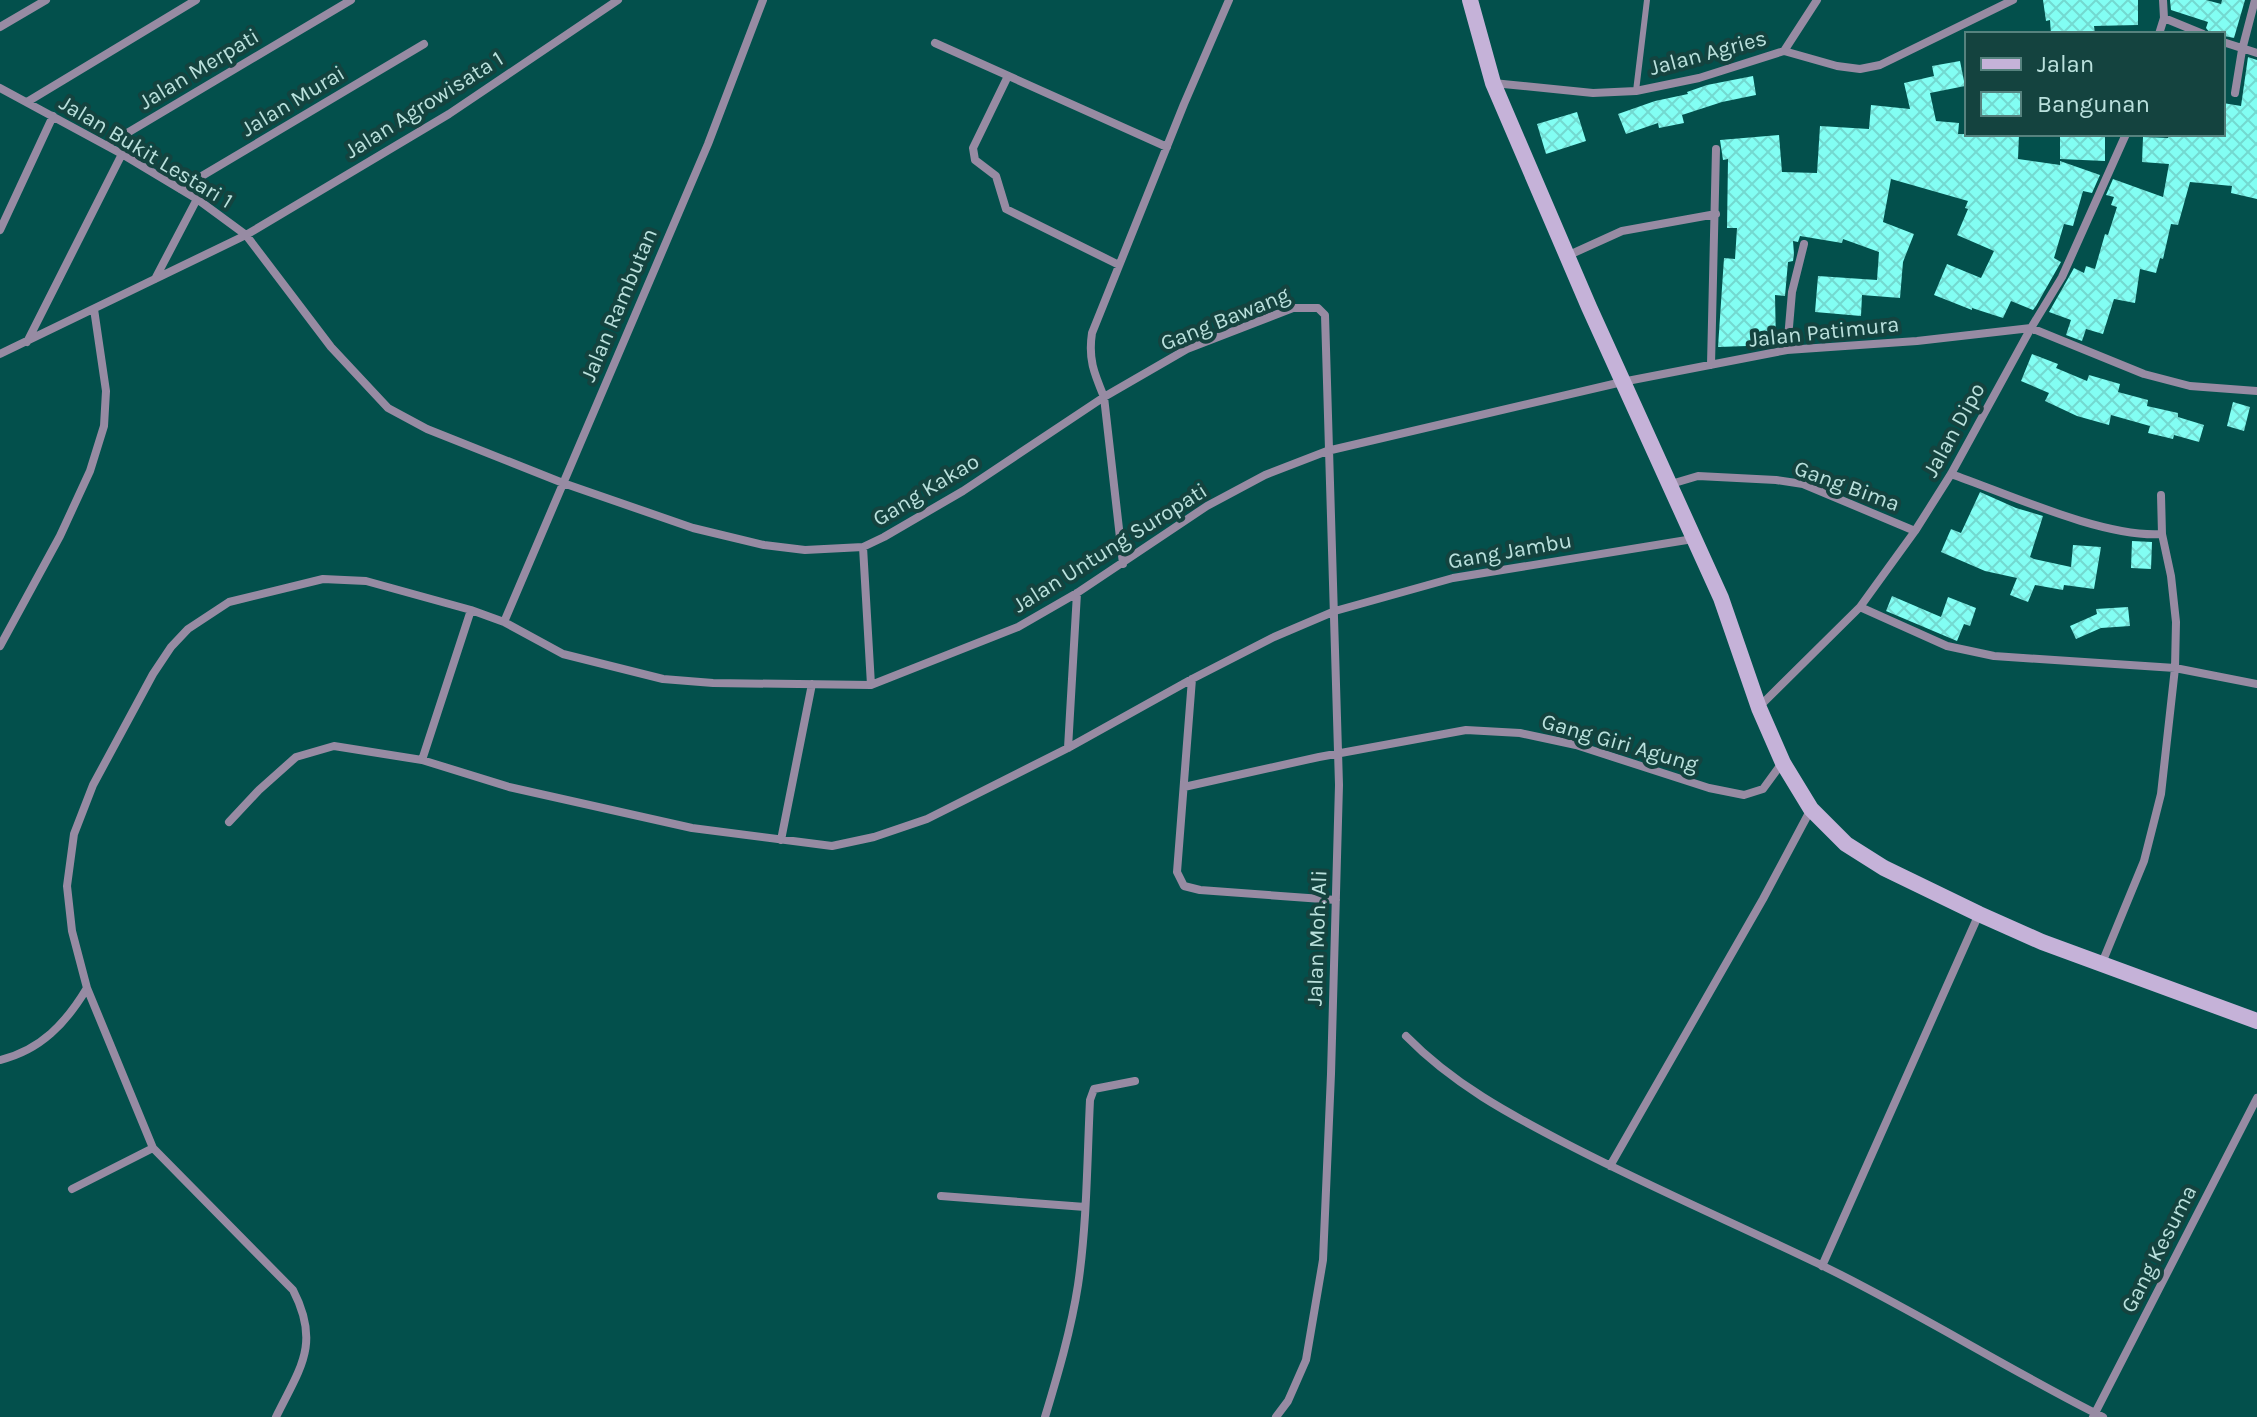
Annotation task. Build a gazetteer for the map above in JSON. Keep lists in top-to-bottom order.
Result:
{
  "streets": {
    "street": [
      "Jalan Agries",
      "Jalan Merpati",
      "Jalan Murai",
      "Jalan Agrowisata 1",
      "Jalan Bukit Lestari 1",
      "Jalan Rambutan",
      "Gang Bawang",
      "Jalan Patimura",
      "Jalan Dipo",
      "Gang Bima",
      "Gang Kakao",
      "Jalan Untung Suropati",
      "Gang Jambu",
      "Gang Giri Agung",
      "Jalan Moh. Ali",
      "Gang Kesuma"
    ]
  },
  "crossings": [
    ["Jalan Merpati", "Jalan Bukit Lestari 1"],
    ["Jalan Murai", "Jalan Bukit Lestari 1"],
    ["Jalan Agrowisata 1", "Jalan Bukit Lestari 1"],
    ["Jalan Bukit Lestari 1", "Jalan Rambutan"],
    ["Jalan Bukit Lestari 1", "Gang Kakao"],
    ["Jalan Rambutan", "Gang Kakao"],
    ["Jalan Rambutan", "Jalan Untung Suropati"],
    ["Gang Bawang", "Gang Kakao"],
    ["Gang Bawang", "Jalan Untung Suropati"],
    ["Gang Bawang", "Jalan Moh. Ali"],
    ["Jalan Patimura", "Jalan Dipo"],
    ["Jalan Patimura", "Jalan Untung Suropati"],
    ["Jalan Dipo", "Gang Bima"],
    ["Jalan Untung Suropati", "Jalan Moh. Ali"],
    ["Gang Jambu", "Jalan Moh. Ali"],
    ["Gang Giri Agung", "Jalan Moh. Ali"]
  ],
  "legend": ["Jalan", "Bangunan"]
}
